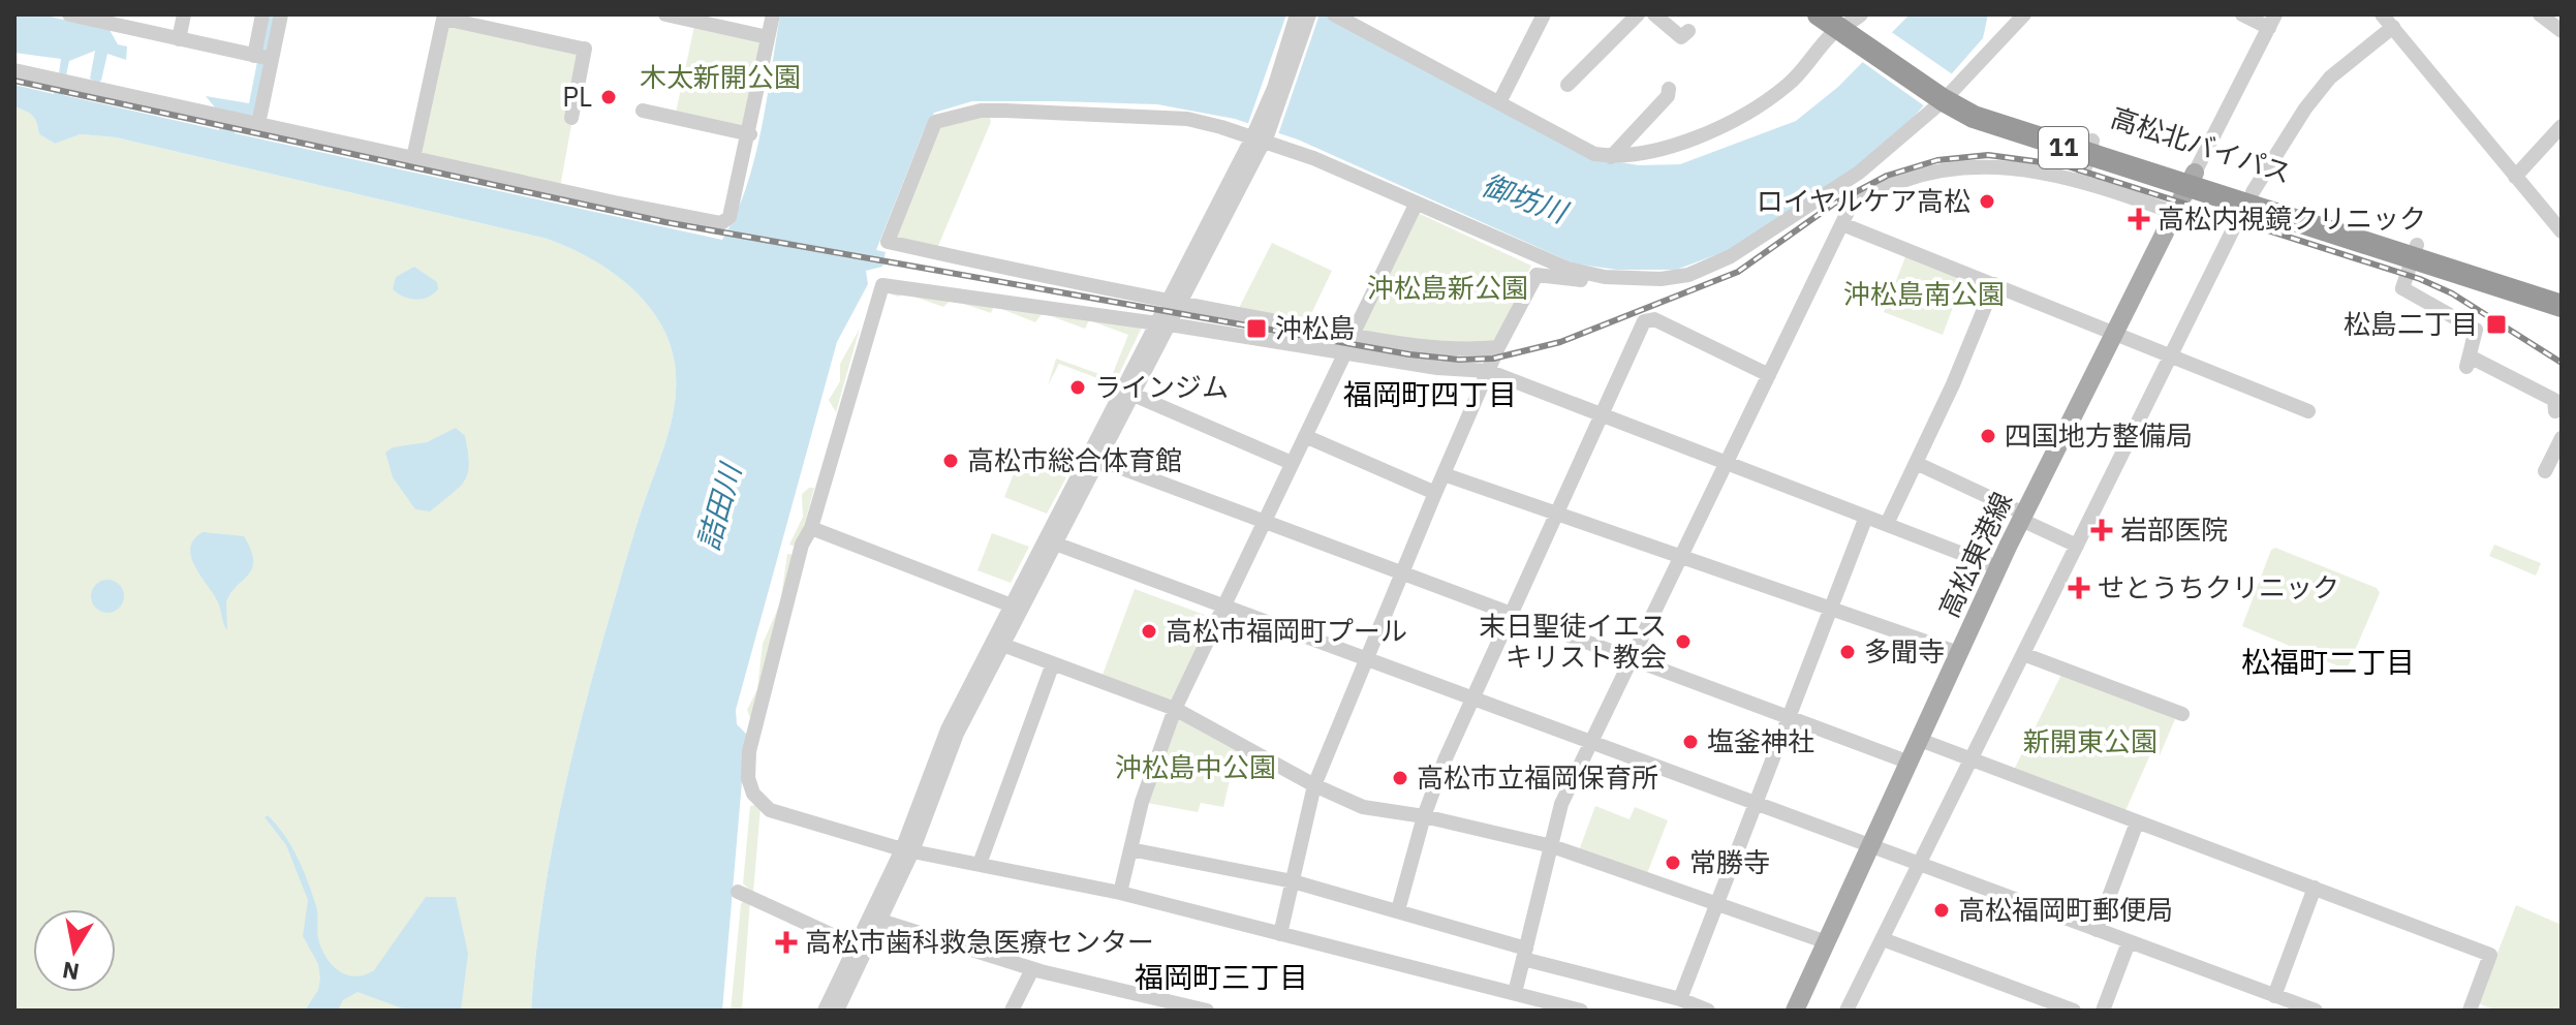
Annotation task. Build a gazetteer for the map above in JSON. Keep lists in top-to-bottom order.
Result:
{
  "streets": {
    "highway": ["高松北バイパス", "11"],
    "main road": ["高松東港線"]
  },
  "crossings": [
    ["高松北バイパス", "高松東港線"]
  ],
  "districts": ["福岡町四丁目", "松福町二丁目", "福岡町三丁目"],
  "water": ["御坊川", "詰田川"],
  "parks": [
    "木太新開公園",
    "沖松島新公園",
    "沖松島南公園",
    "新開東公園",
    "沖松島中公園"
  ],
  "places": {
    "other": [
      "PL",
      "ロイヤルケア高松",
      "ラインジム",
      "四国地方整備局",
      "高松市総合体育館",
      "高松市福岡町プール",
      "末日聖徒イエス キリスト教会",
      "多聞寺",
      "塩釜神社",
      "高松市立福岡保育所",
      "常勝寺",
      "高松福岡町郵便局"
    ],
    "health": [
      "高松内視鏡クリニック",
      "岩部医院",
      "せとうちクリニック",
      "高松市歯科救急医療センター"
    ],
    "transit": ["松島二丁目", "沖松島"]
  },
  "north": "bottom"
}
